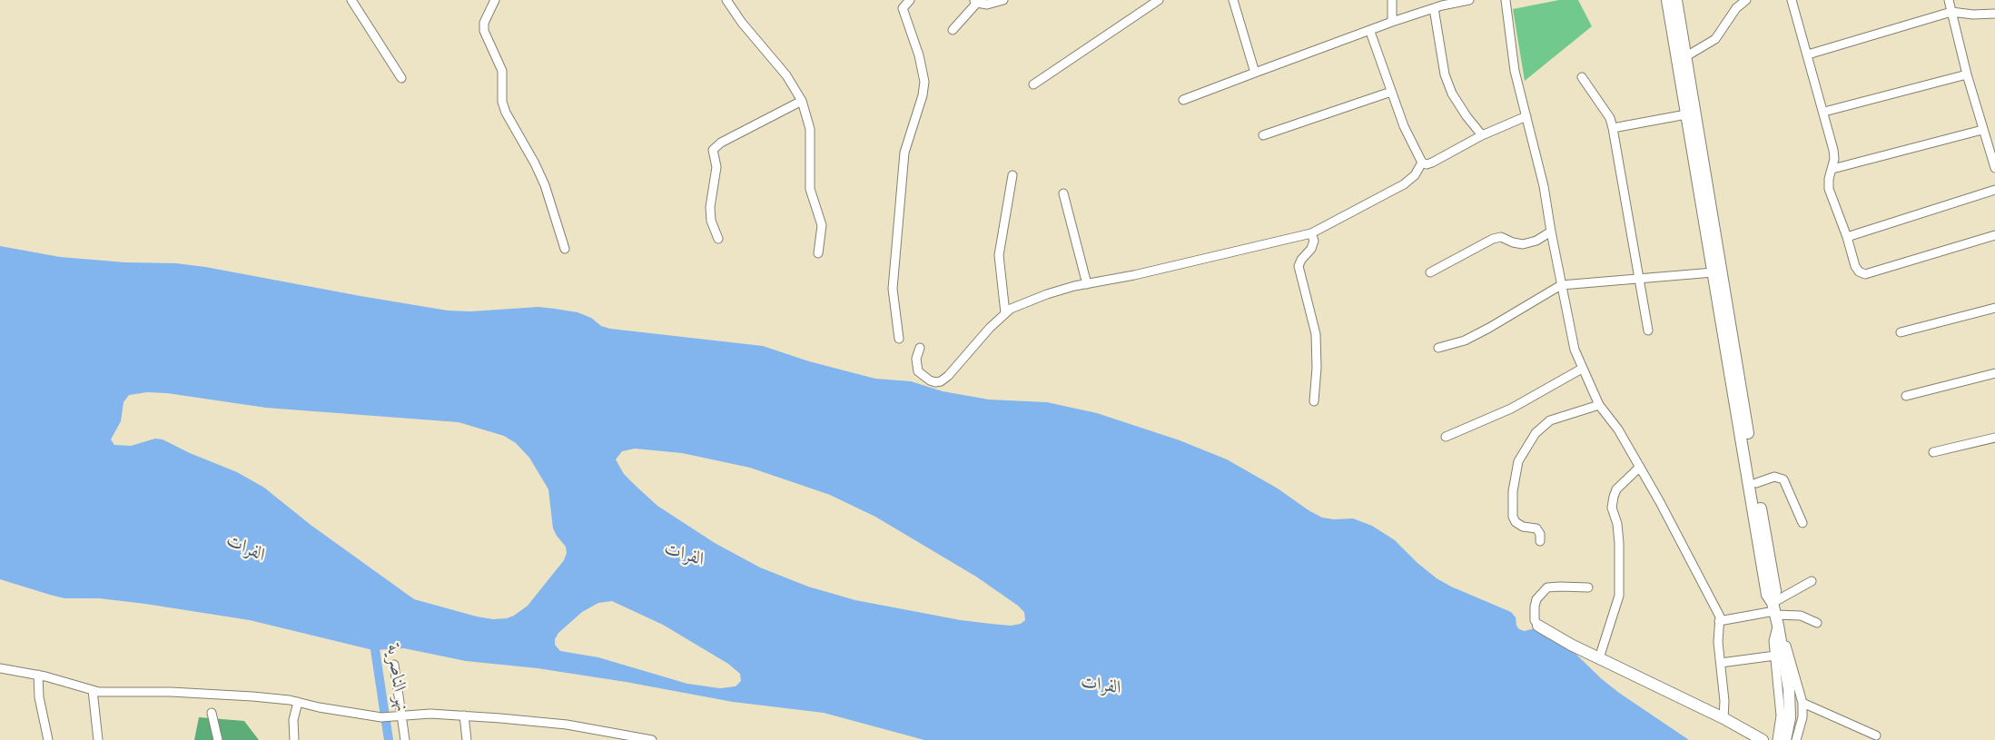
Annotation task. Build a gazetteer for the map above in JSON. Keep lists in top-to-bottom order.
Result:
{
  "water": ["الفرات", "نهر الناصرية"]
}
